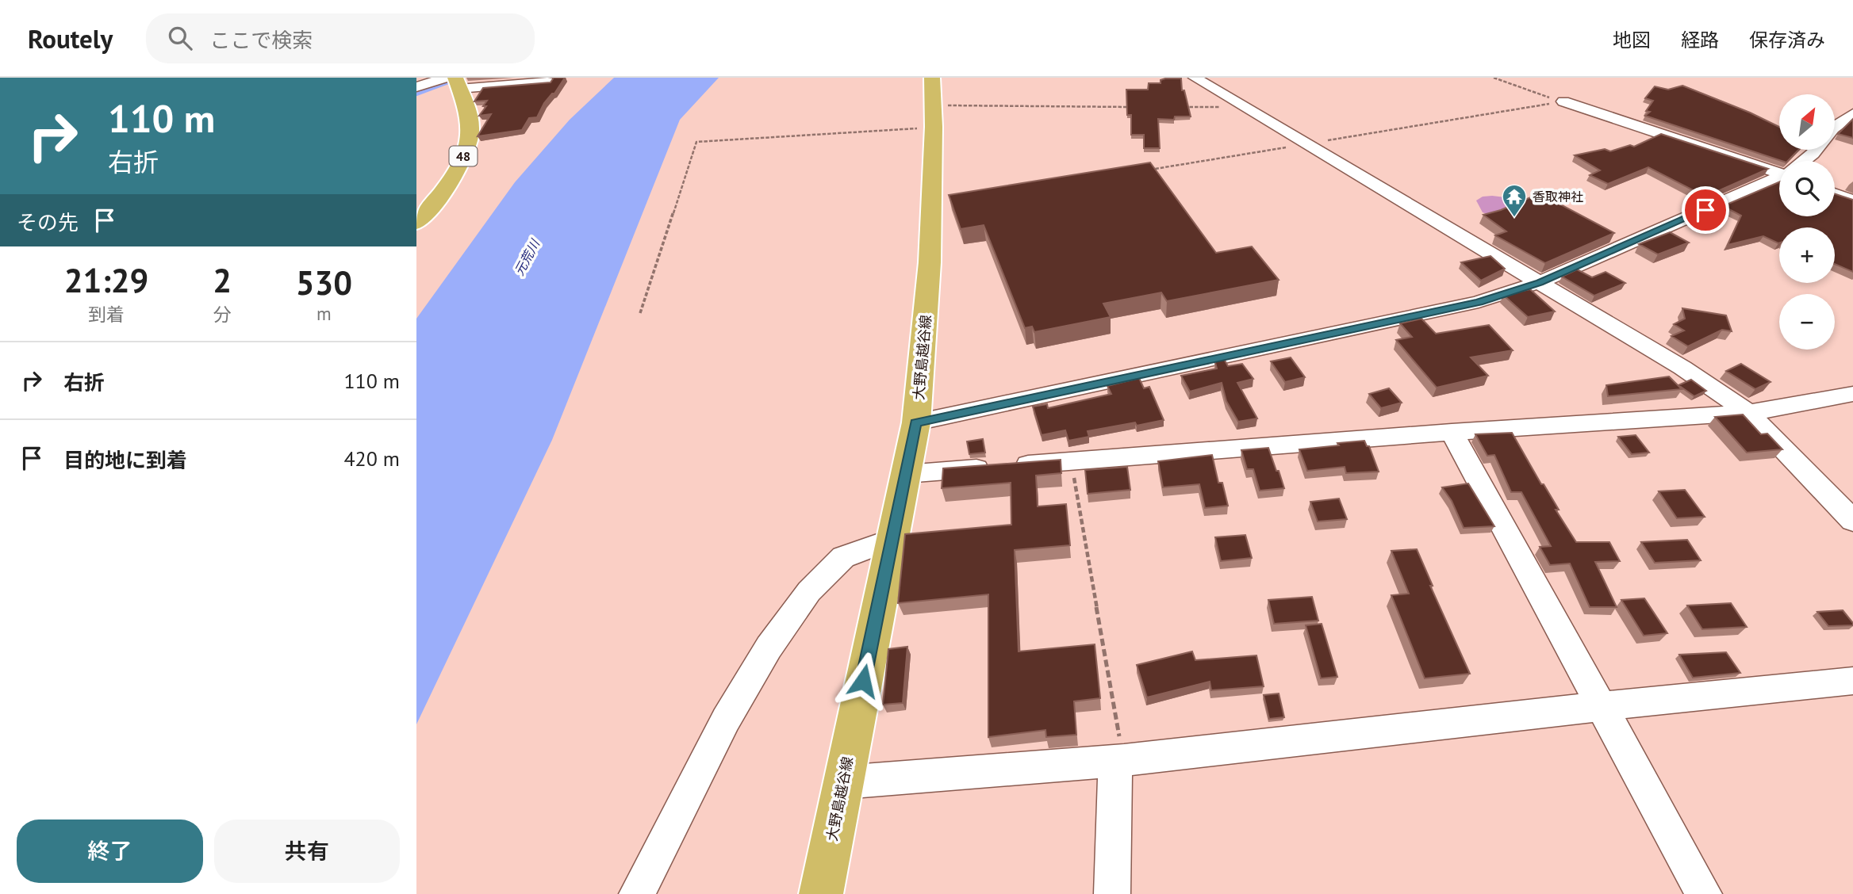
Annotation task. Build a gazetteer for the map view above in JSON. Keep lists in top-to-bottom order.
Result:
{
  "streets": {
    "main road": ["48", "大野島越谷線"]
  },
  "water": ["元荒川"],
  "places": {
    "temple": ["香取神社"]
  },
  "north": "top right",
  "page": {
    "header": "Routely",
    "search": "ここで検索",
    "nav": ["地図", "経路", "保存済み"],
    "turn": ["110 m", "右折"],
    "map_buttons": ["+", "−"],
    "then": "その先",
    "eta": [
      "21:29",
      "到着",
      "2",
      "分",
      "530",
      "m"
    ],
    "list": [
      {
        "name": "右折",
        "value": "110 m"
      },
      {
        "name": "目的地に到着",
        "value": "420 m"
      }
    ],
    "buttons": ["終了", "共有"]
  }
}
